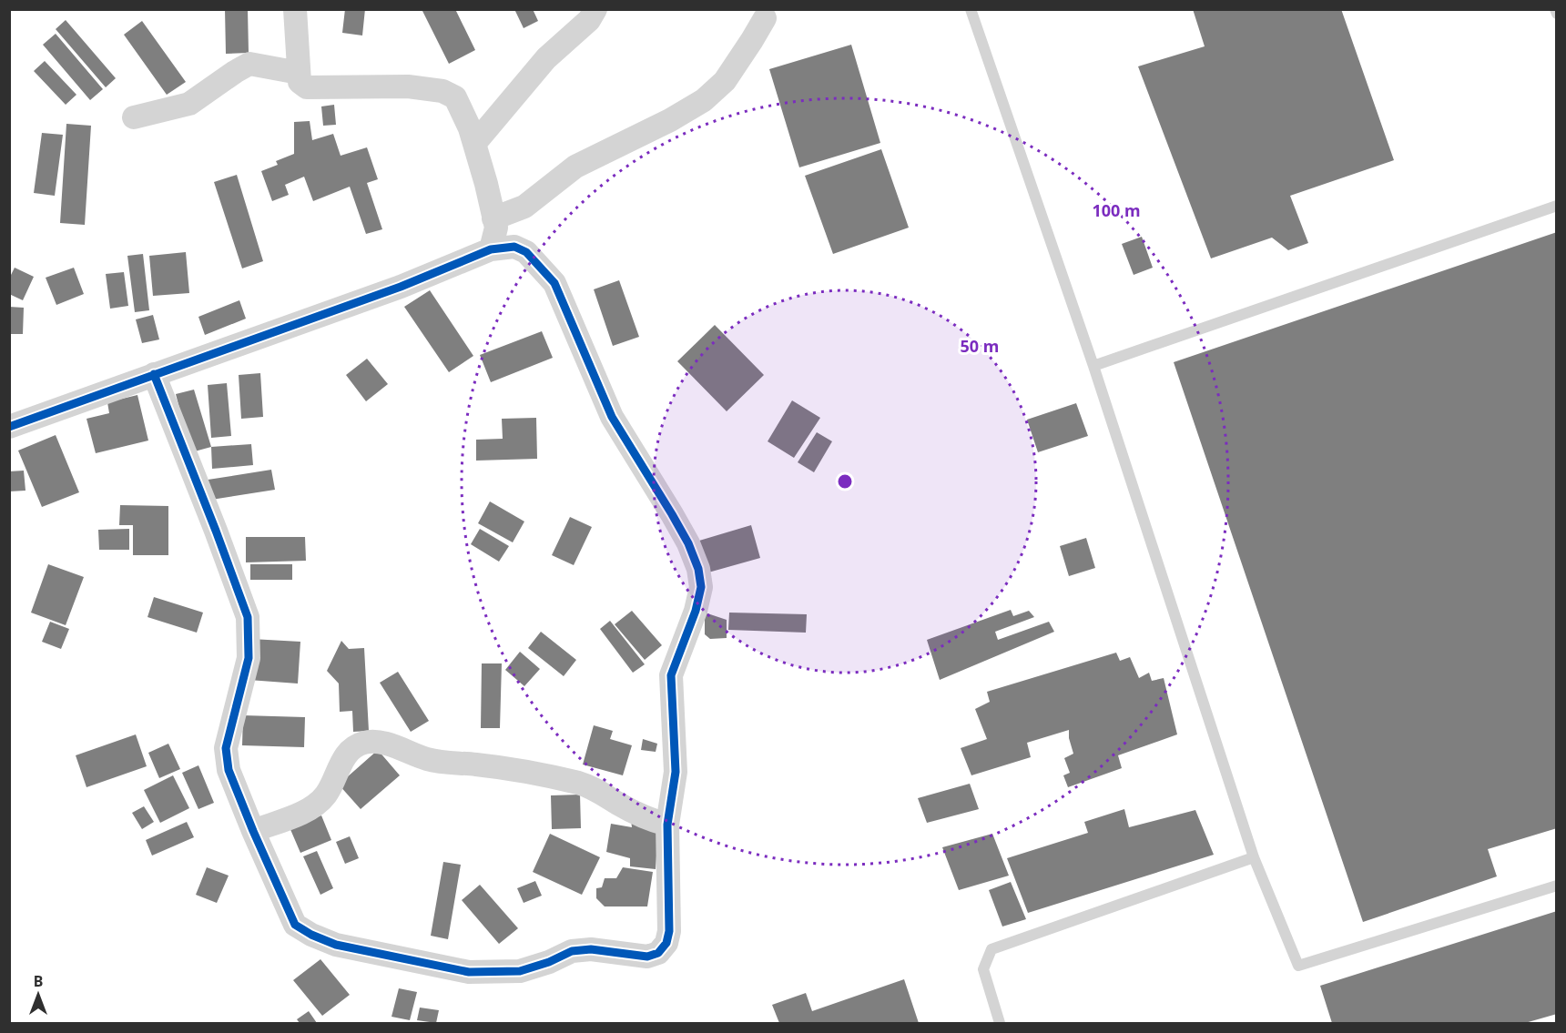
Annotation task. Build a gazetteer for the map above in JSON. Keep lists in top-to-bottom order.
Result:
{
  "north": "top",
  "rings": ["100 m", "50 m"]
}
